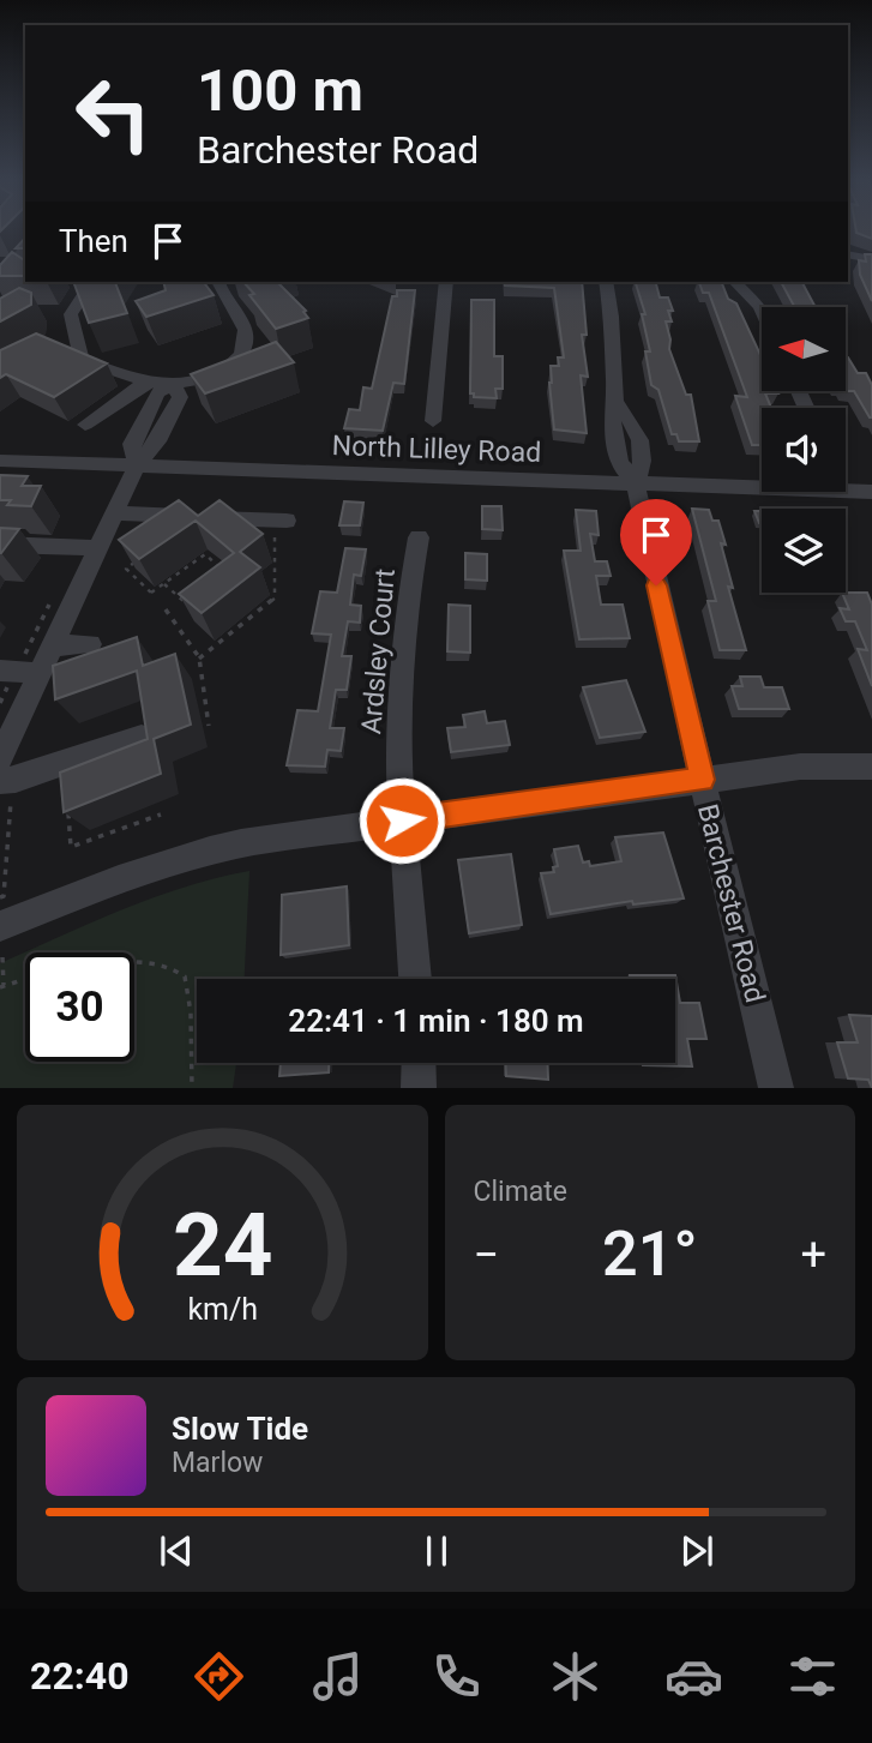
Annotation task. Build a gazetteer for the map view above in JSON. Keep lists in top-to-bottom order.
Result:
{
  "streets": {
    "street": ["North Lilley Road", "Ardsley Court", "Barchester Road"]
  },
  "crossings": [
    ["North Lilley Road", "Barchester Road"]
  ],
  "north": "left",
  "page": {
    "turn": ["100 m", "Barchester Road"],
    "then": "Then",
    "limit": "30",
    "trip": "22:41 · 1 min · 180 m",
    "tile": "Climate",
    "heat": ["−", "21°", "+"],
    "song": ["Slow Tide", "Marlow"],
    "tabs": "22:40",
    "gauge": ["24", "km/h"]
  }
}
